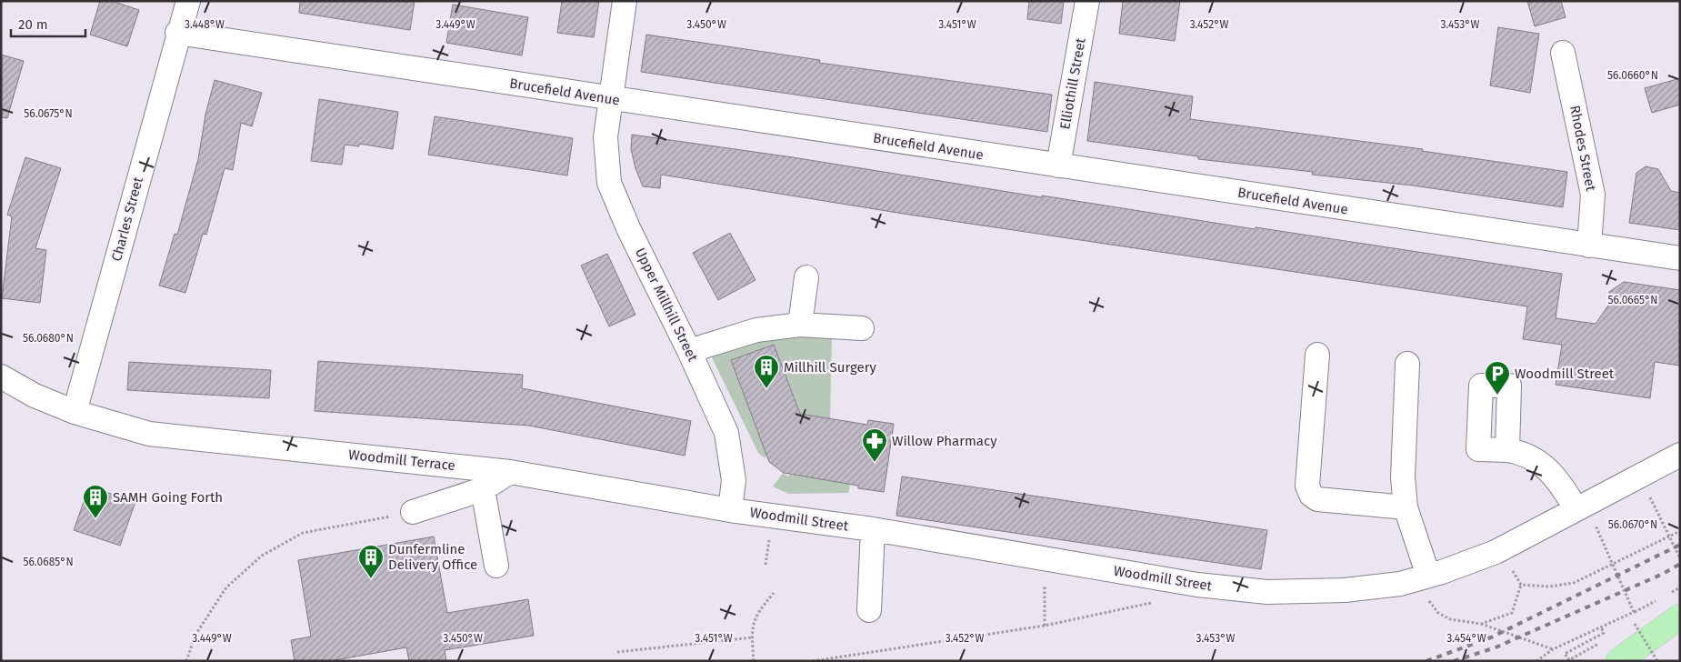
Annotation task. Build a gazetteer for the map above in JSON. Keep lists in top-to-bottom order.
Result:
{
  "streets": {
    "street": [
      "Elliothill Street",
      "Brucefield Avenue",
      "Rhodes Street",
      "Charles Street",
      "Upper Millhill Street",
      "Woodmill Terrace",
      "Woodmill Street"
    ]
  },
  "crossings": [
    ["Elliothill Street", "Brucefield Avenue"],
    ["Brucefield Avenue", "Rhodes Street"],
    ["Brucefield Avenue", "Charles Street"],
    ["Brucefield Avenue", "Upper Millhill Street"],
    ["Charles Street", "Woodmill Terrace"],
    ["Upper Millhill Street", "Woodmill Terrace"],
    ["Upper Millhill Street", "Woodmill Street"],
    ["Woodmill Terrace", "Woodmill Street"]
  ],
  "places": {
    "building": ["Millhill Surgery", "SAMH Going Forth", "Dunfermline Delivery Office"],
    "parking": ["Woodmill Street"],
    "pharmacy": ["Willow Pharmacy"]
  },
  "scale_bar": "20 m",
  "coordinates": [
    "3.448°W",
    "3.449°W",
    "3.450°W",
    "3.451°W",
    "3.452°W",
    "3.453°W",
    "56.0660°N",
    "56.0675°N",
    "56.0665°N",
    "56.0680°N",
    "56.0670°N",
    "56.0685°N",
    "3.454°W"
  ]
}
